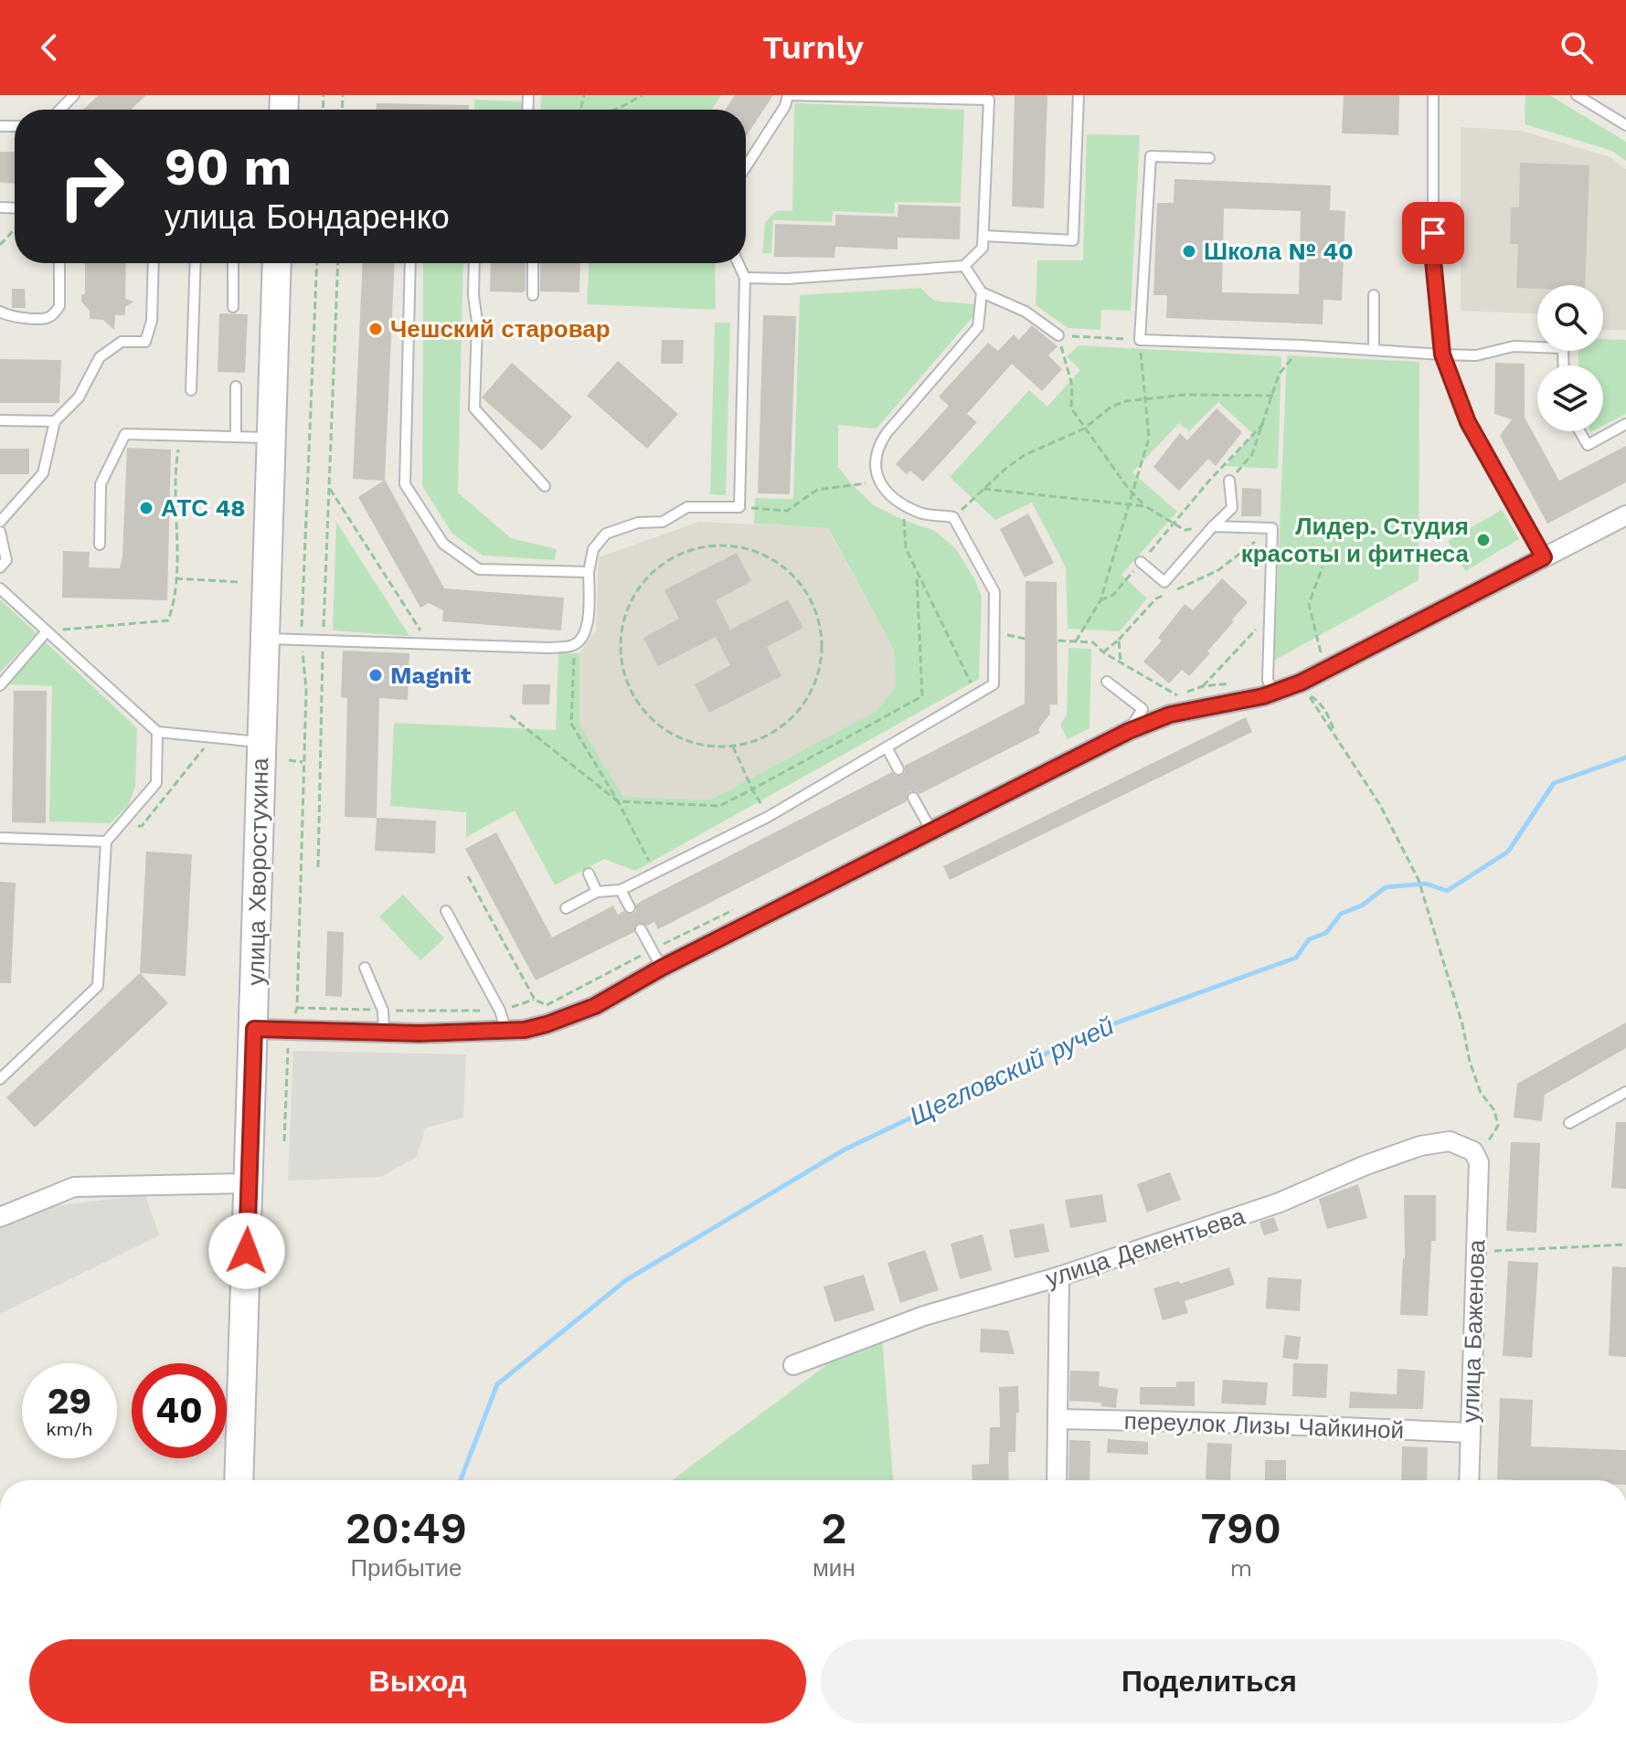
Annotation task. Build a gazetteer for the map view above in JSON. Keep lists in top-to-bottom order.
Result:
{
  "streets": {
    "street": [
      "улица Хворостухина",
      "улица Дементьева",
      "улица Баженова",
      "переулок Лизы Чайкиной"
    ]
  },
  "crossings": [
    ["улица Дементьева", "улица Баженова"],
    ["улица Баженова", "переулок Лизы Чайкиной"]
  ],
  "water": ["Щегловский ручей"],
  "places": [
    "Школа № 40",
    "Чешский старовар",
    "АТС 48",
    "Лидер. Студия красоты и фитнеса",
    "Magnit"
  ],
  "page": {
    "header": "Turnly",
    "turn": ["90 m", "улица Бондаренко"],
    "speed": "29 km/h",
    "limit": "40",
    "eta": [
      "20:49",
      "Прибытие",
      "2",
      "мин",
      "790",
      "m"
    ],
    "buttons": ["Выход", "Поделиться"]
  }
}
